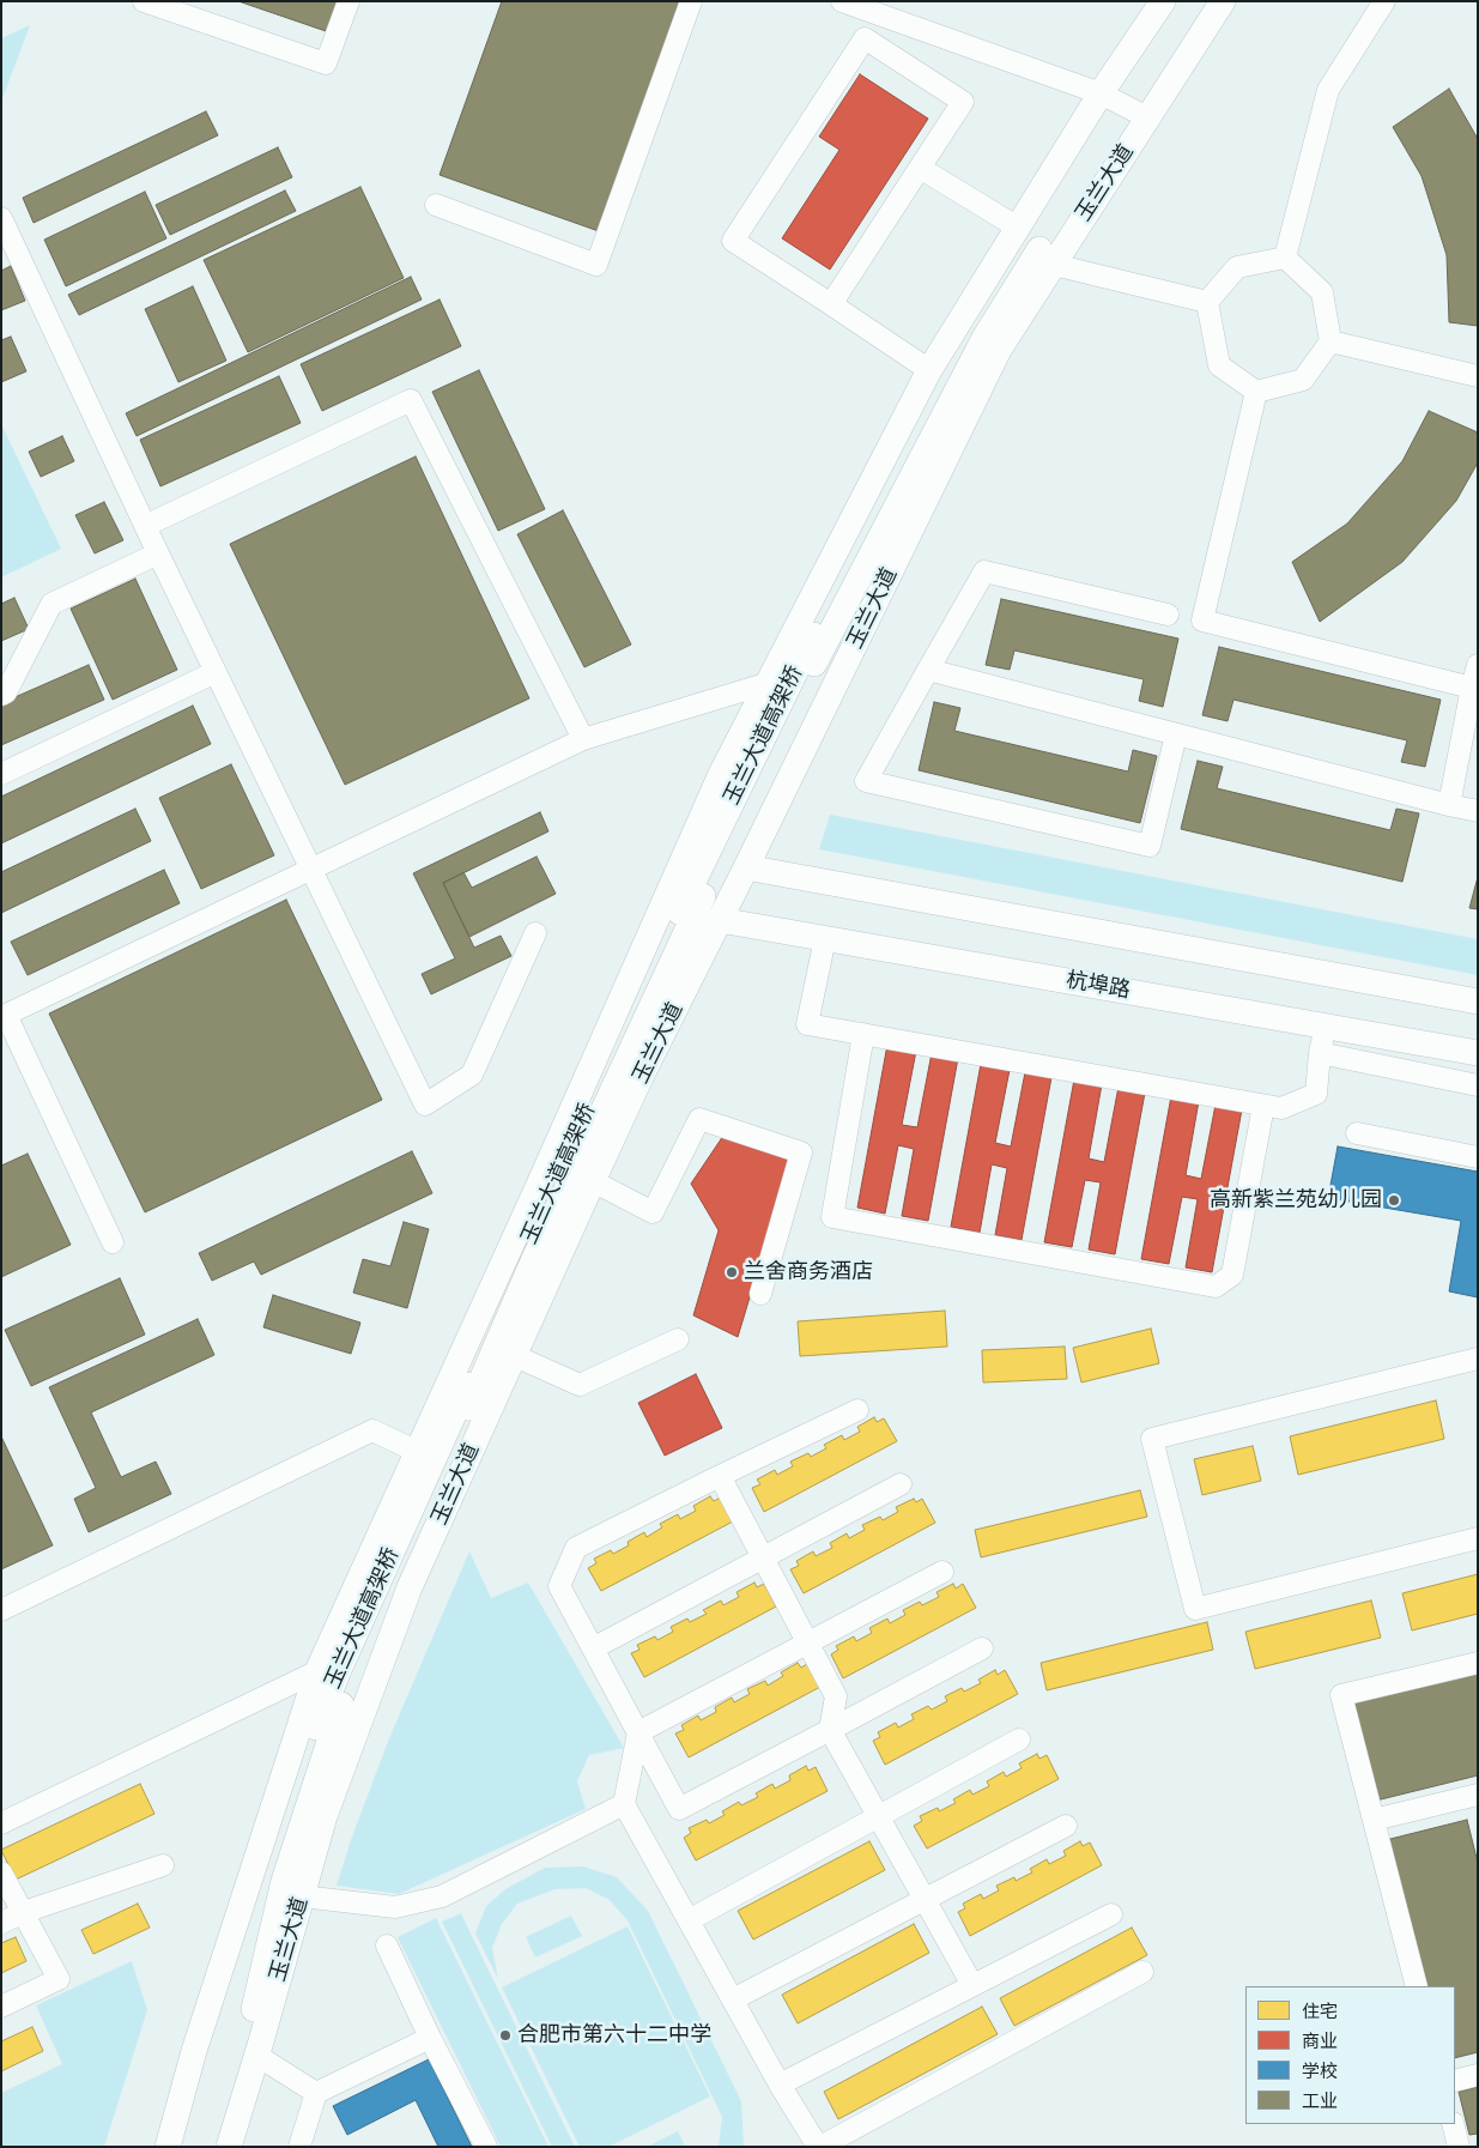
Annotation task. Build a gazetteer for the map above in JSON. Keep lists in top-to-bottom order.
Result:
{
  "streets": {
    "main road": ["玉兰大道", "玉兰大道高架桥", "杭埠路"]
  },
  "crossings": [
    ["玉兰大道", "玉兰大道高架桥"],
    ["玉兰大道", "杭埠路"]
  ],
  "places": ["高新紫兰苑幼儿园", "兰舍商务酒店", "合肥市第六十二中学"],
  "legend": [
    "住宅",
    "商业",
    "学校",
    "工业"
  ]
}
